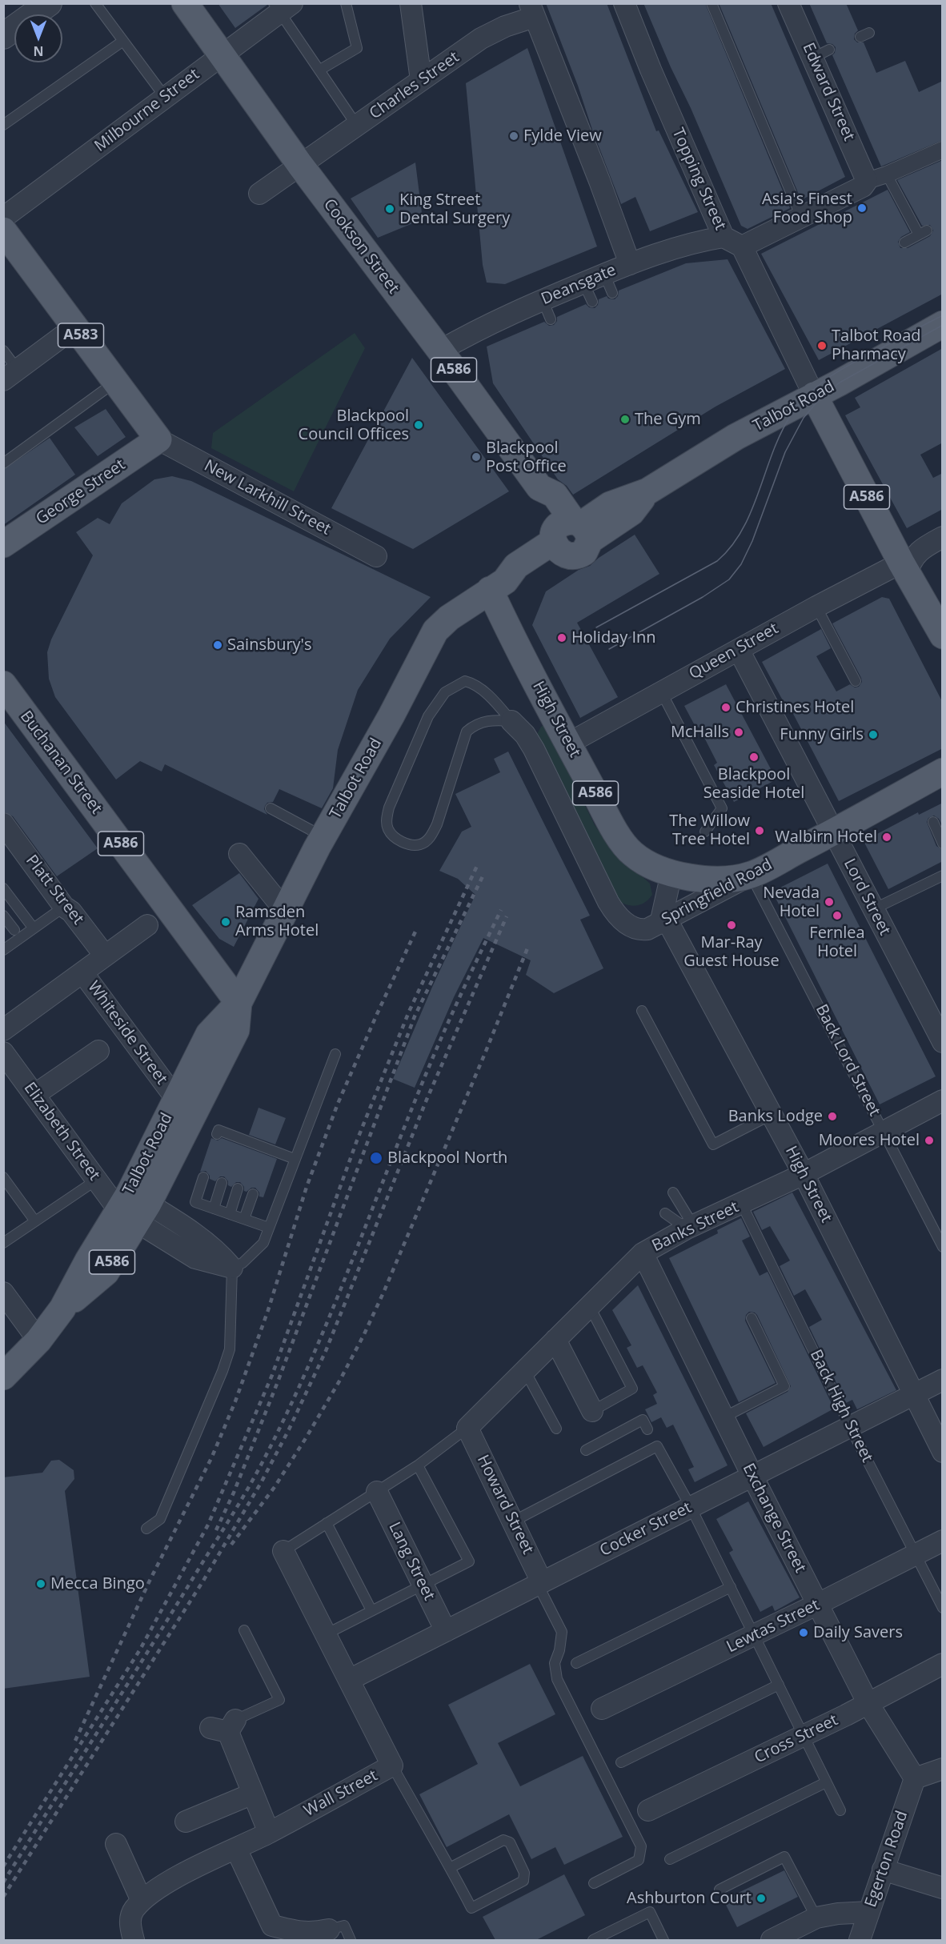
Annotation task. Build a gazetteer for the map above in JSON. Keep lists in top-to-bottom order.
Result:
{
  "streets": {
    "main road": [
      "Cookson Street",
      "A583",
      "A586",
      "Talbot Road",
      "George Street",
      "High Street",
      "Buchanan Street",
      "Springfield Road"
    ],
    "street": [
      "Charles Street",
      "Edward Street",
      "Milbourne Street",
      "Topping Street",
      "Deansgate",
      "New Larkhill Street",
      "Queen Street",
      "Platt Street",
      "Lord Street",
      "Whiteside Street",
      "Elizabeth Street",
      "Banks Street",
      "Howard Street",
      "Exchange Street",
      "Cocker Street",
      "Lang Street",
      "Lewtas Street",
      "Cross Street",
      "Wall Street",
      "Egerton Road"
    ],
    "lane": ["Back Lord Street", "Back High Street"]
  },
  "crossings": [
    ["Charles Street", "Cookson Street"],
    ["Milbourne Street", "Cookson Street"],
    ["Topping Street", "Deansgate"],
    ["Cookson Street", "Deansgate"],
    ["Cookson Street", "Talbot Road"],
    ["A583", "George Street"],
    ["A583", "New Larkhill Street"],
    ["A586", "Talbot Road"],
    ["A586", "Queen Street"],
    ["Talbot Road", "High Street"],
    ["Talbot Road", "Buchanan Street"],
    ["Talbot Road", "Whiteside Street"],
    ["Talbot Road", "Elizabeth Street"],
    ["George Street", "New Larkhill Street"],
    ["Queen Street", "High Street"],
    ["Queen Street", "Lord Street"],
    ["High Street", "Springfield Road"],
    ["High Street", "Back Lord Street"],
    ["High Street", "Banks Street"],
    ["High Street", "Cocker Street"],
    ["Springfield Road", "Lord Street"],
    ["Springfield Road", "Back Lord Street"],
    ["Back Lord Street", "Banks Street"],
    ["Banks Street", "Back High Street"],
    ["Banks Street", "Howard Street"],
    ["Banks Street", "Exchange Street"],
    ["Back High Street", "Cocker Street"],
    ["Back High Street", "Lewtas Street"],
    ["Howard Street", "Cocker Street"],
    ["Exchange Street", "Cocker Street"],
    ["Exchange Street", "Lewtas Street"],
    ["Exchange Street", "Cross Street"],
    ["Exchange Street", "Egerton Road"],
    ["Cocker Street", "Lang Street"],
    ["Cocker Street", "Wall Street"]
  ],
  "places": [
    "Fylde View",
    "Asia's Finest Food Shop",
    "King Street Dental Surgery",
    "Talbot Road Pharmacy",
    "The Gym",
    "Blackpool Council Offices",
    "Blackpool Post Office",
    "Holiday Inn",
    "Sainsbury's",
    "Christines Hotel",
    "McHalls",
    "Funny Girls",
    "Blackpool Seaside Hotel",
    "The Willow Tree Hotel",
    "Walbirn Hotel",
    "Nevada Hotel",
    "Fernlea Hotel",
    "Ramsden Arms Hotel",
    "Mar-Ray Guest House",
    "Banks Lodge",
    "Moores Hotel",
    "Blackpool North",
    "Mecca Bingo",
    "Daily Savers",
    "Ashburton Court"
  ],
  "north": "bottom"
}
